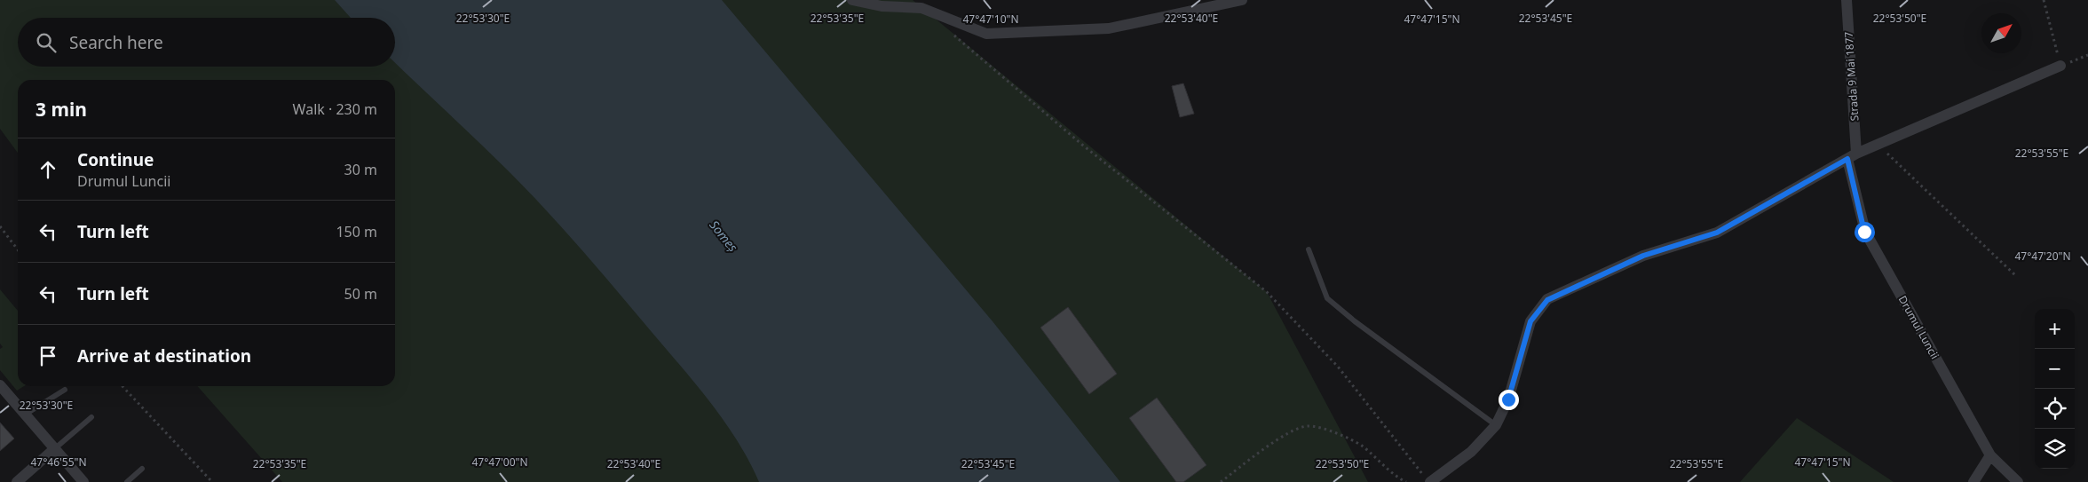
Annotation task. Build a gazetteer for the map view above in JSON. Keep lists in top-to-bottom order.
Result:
{
  "streets": {
    "street": ["Strada 9 Mai 1877", "Drumul Luncii"]
  },
  "crossings": [
    ["Strada 9 Mai 1877", "Drumul Luncii"]
  ],
  "water": ["Someș"],
  "north": "top right",
  "page": {
    "search": "Search here",
    "heading": ["3 min", "Walk · 230 m"],
    "list": [
      ["Continue", "Drumul Luncii", "30 m"],
      ["Turn left", "150 m"],
      ["Turn left", "50 m"],
      "Arrive at destination"
    ],
    "map_buttons": ["+", "−"]
  },
  "coordinates": [
    "22°53'45\"E",
    "22°53'30\"E",
    "22°53'35\"E",
    "22°53'40\"E",
    "22°53'50\"E",
    "47°47'10\"N",
    "47°47'15\"N",
    "22°53'55\"E",
    "47°47'20\"N",
    "47°46'55\"N",
    "47°47'00\"N"
  ]
}
